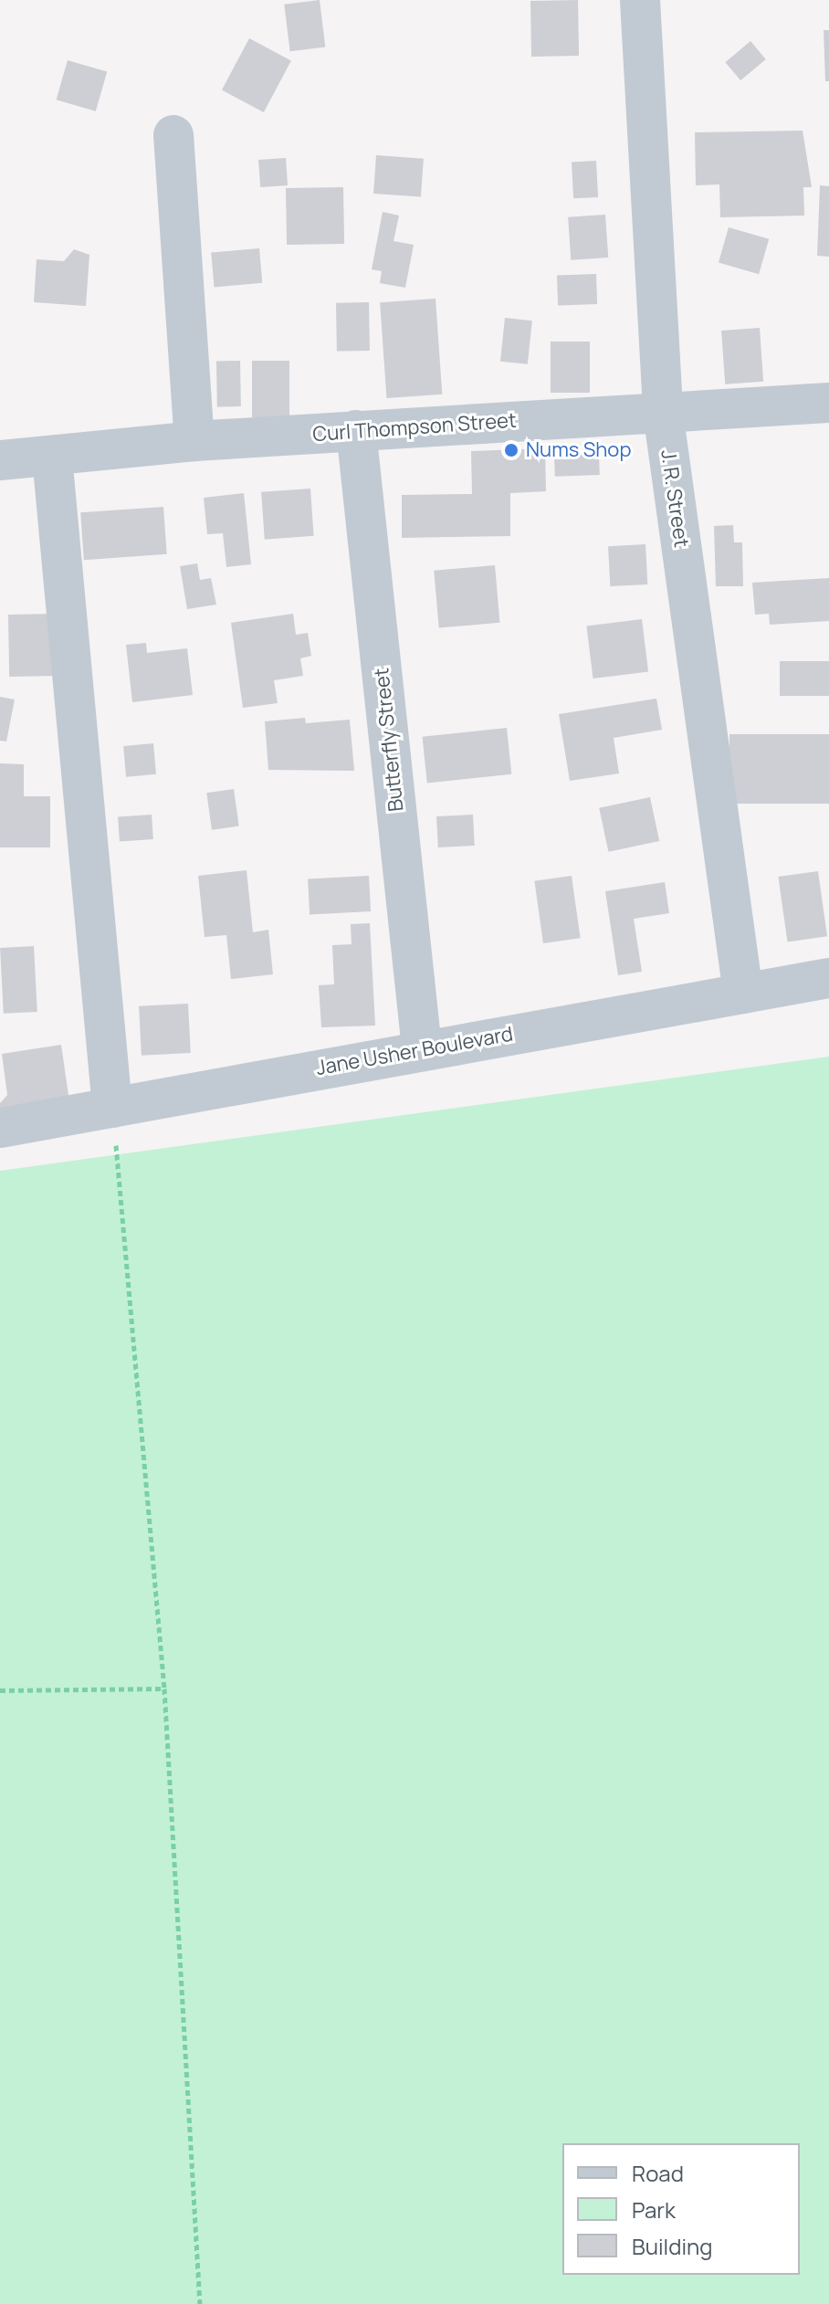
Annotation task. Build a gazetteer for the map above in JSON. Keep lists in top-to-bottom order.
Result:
{
  "streets": {
    "street": [
      "Curl Thompson Street",
      "J. R. Street",
      "Butterfly Street",
      "Jane Usher Boulevard"
    ]
  },
  "crossings": [
    ["Curl Thompson Street", "J. R. Street"],
    ["Curl Thompson Street", "Butterfly Street"],
    ["J. R. Street", "Jane Usher Boulevard"],
    ["Butterfly Street", "Jane Usher Boulevard"]
  ],
  "places": ["Nums Shop"],
  "legend": ["Road", "Park", "Building"]
}
